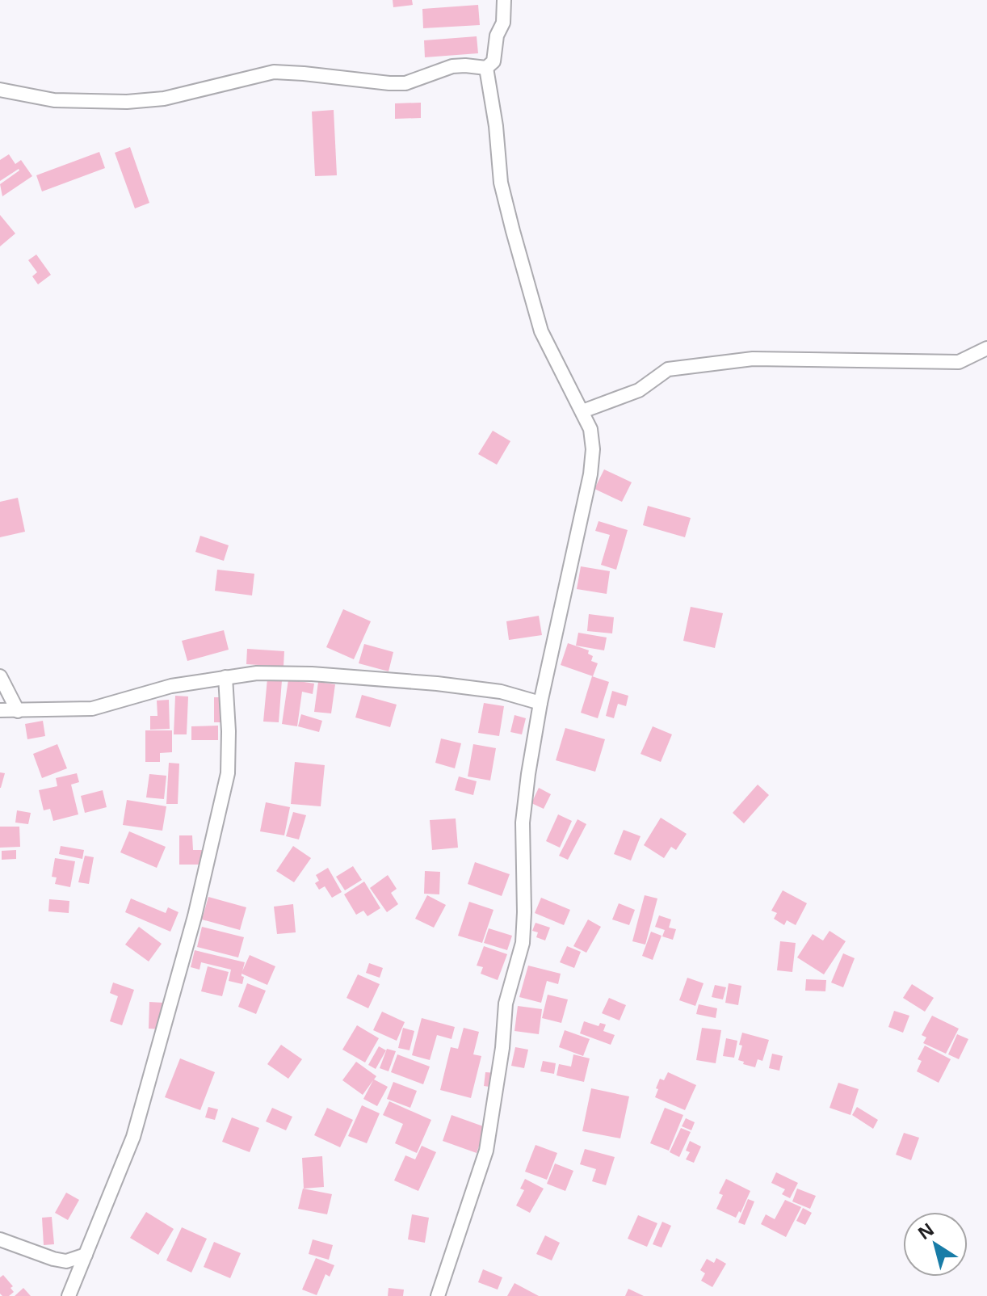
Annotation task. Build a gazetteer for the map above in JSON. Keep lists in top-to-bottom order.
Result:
{
  "north": "top left"
}
